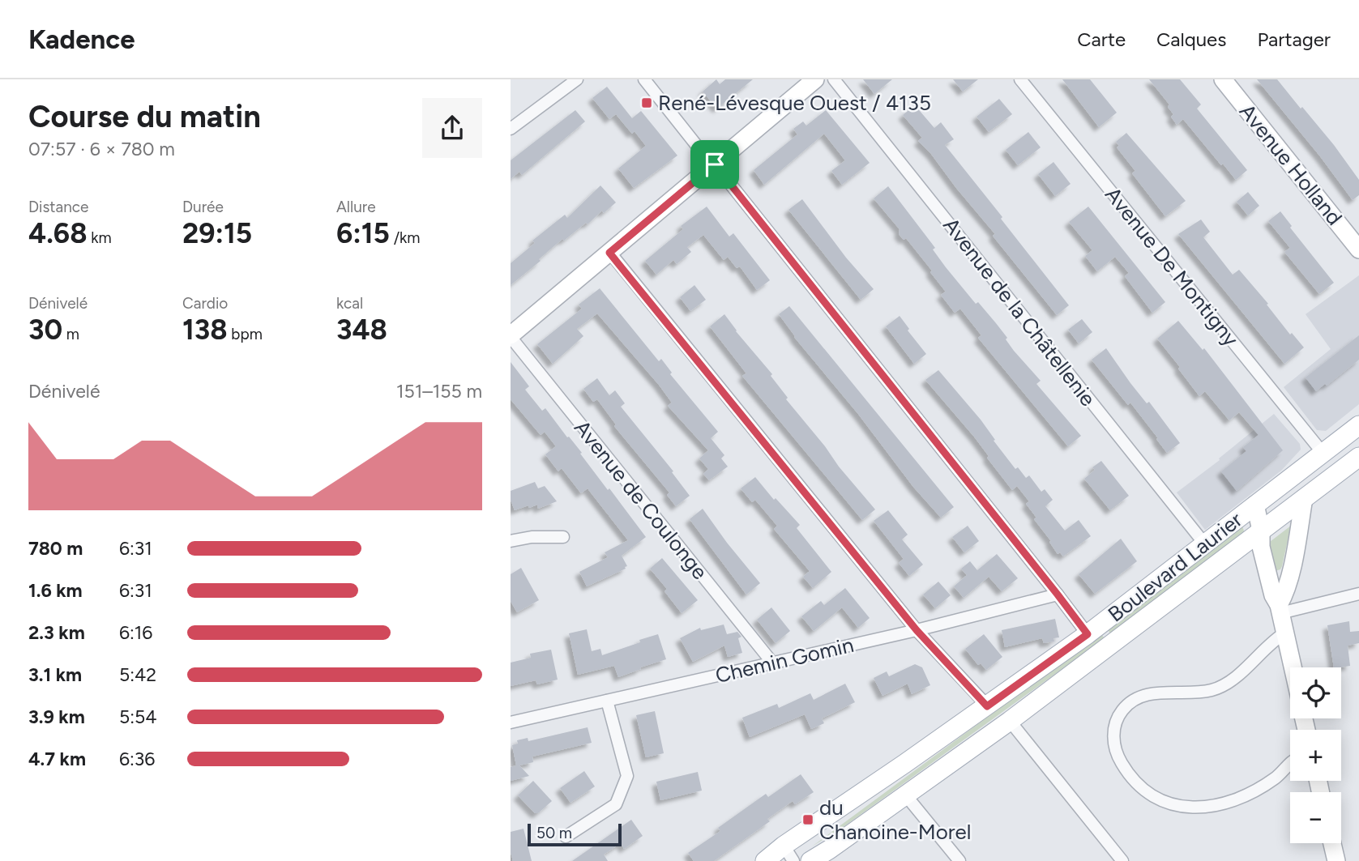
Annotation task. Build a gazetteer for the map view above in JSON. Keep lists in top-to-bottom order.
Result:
{
  "streets": {
    "main road": ["Avenue Holland", "Boulevard Laurier"],
    "street": [
      "Avenue De Montigny",
      "Avenue de la Châtellenie",
      "Avenue de Coulonge",
      "Chemin Gomin"
    ]
  },
  "crossings": [
    ["Avenue De Montigny", "Boulevard Laurier"],
    ["Avenue de la Châtellenie", "Boulevard Laurier"],
    ["Avenue de Coulonge", "Chemin Gomin"]
  ],
  "places": {
    "transit": ["René-Lévesque Ouest / 4135", "du Chanoine-Morel"]
  },
  "scale_bar": "50 m",
  "page": {
    "header": "Kadence",
    "nav": ["Carte", "Calques", "Partager"],
    "heading": ["Course du matin", "07:57 · 6 × 780 m"],
    "stats": [
      ["Distance", "4.68 km"],
      ["Durée", "29:15"],
      ["Allure", "6:15 /km"],
      ["Dénivelé", "30 m"],
      ["Cardio", "138 bpm"],
      ["kcal", "348"]
    ],
    "chart": ["Dénivelé", "151–155 m"],
    "list": [
      {
        "name": "780 m",
        "note": "6:31"
      },
      {
        "name": "1.6 km",
        "note": "6:31"
      },
      {
        "name": "2.3 km",
        "note": "6:16"
      },
      {
        "name": "3.1 km",
        "note": "5:42"
      },
      {
        "name": "3.9 km",
        "note": "5:54"
      },
      {
        "name": "4.7 km",
        "note": "6:36"
      }
    ],
    "map_buttons": ["+", "−"],
    "scale": "50 m"
  }
}
